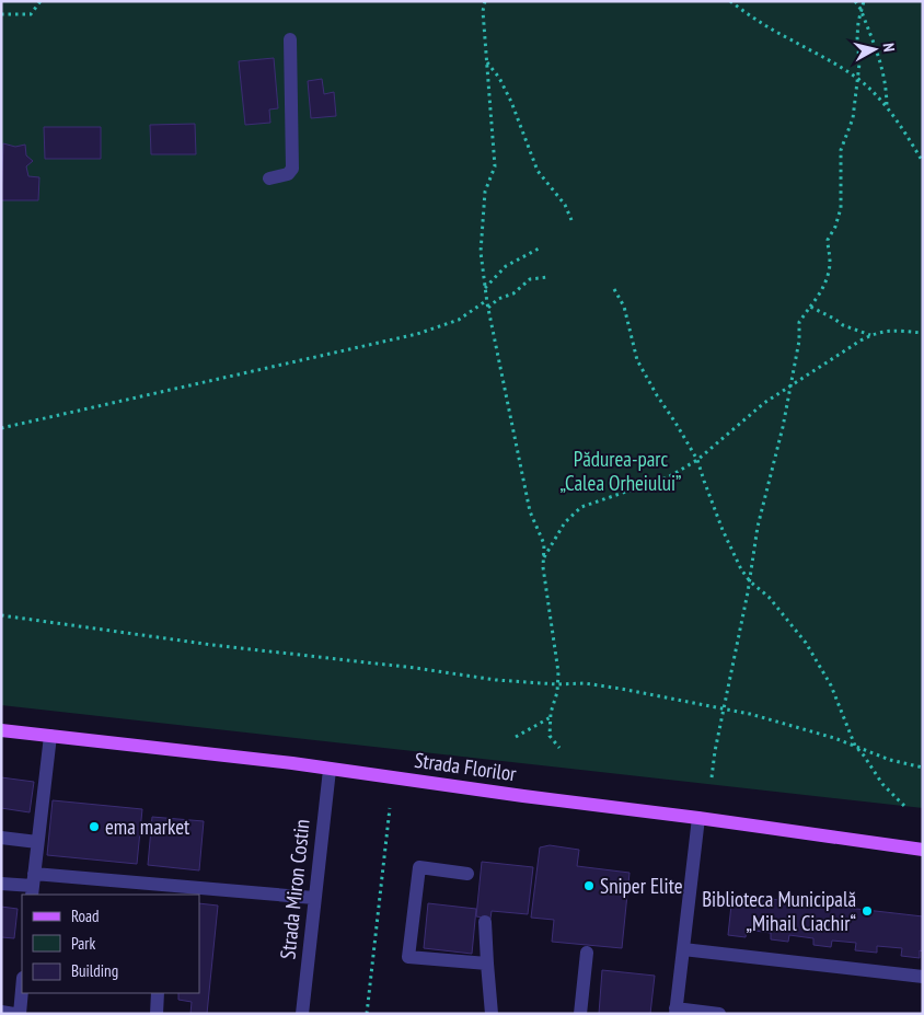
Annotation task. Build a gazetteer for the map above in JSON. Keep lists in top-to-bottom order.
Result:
{
  "streets": {
    "main road": ["Strada Florilor"],
    "street": ["Strada Miron Costin"]
  },
  "crossings": [
    ["Strada Florilor", "Strada Miron Costin"]
  ],
  "parks": ["Pădurea-parc „Calea Orheiului”"],
  "places": ["ema market", "Sniper Elite", "Biblioteca Municipală „Mihail Ciachir“"],
  "legend": ["Road", "Park", "Building"],
  "north": "right"
}
